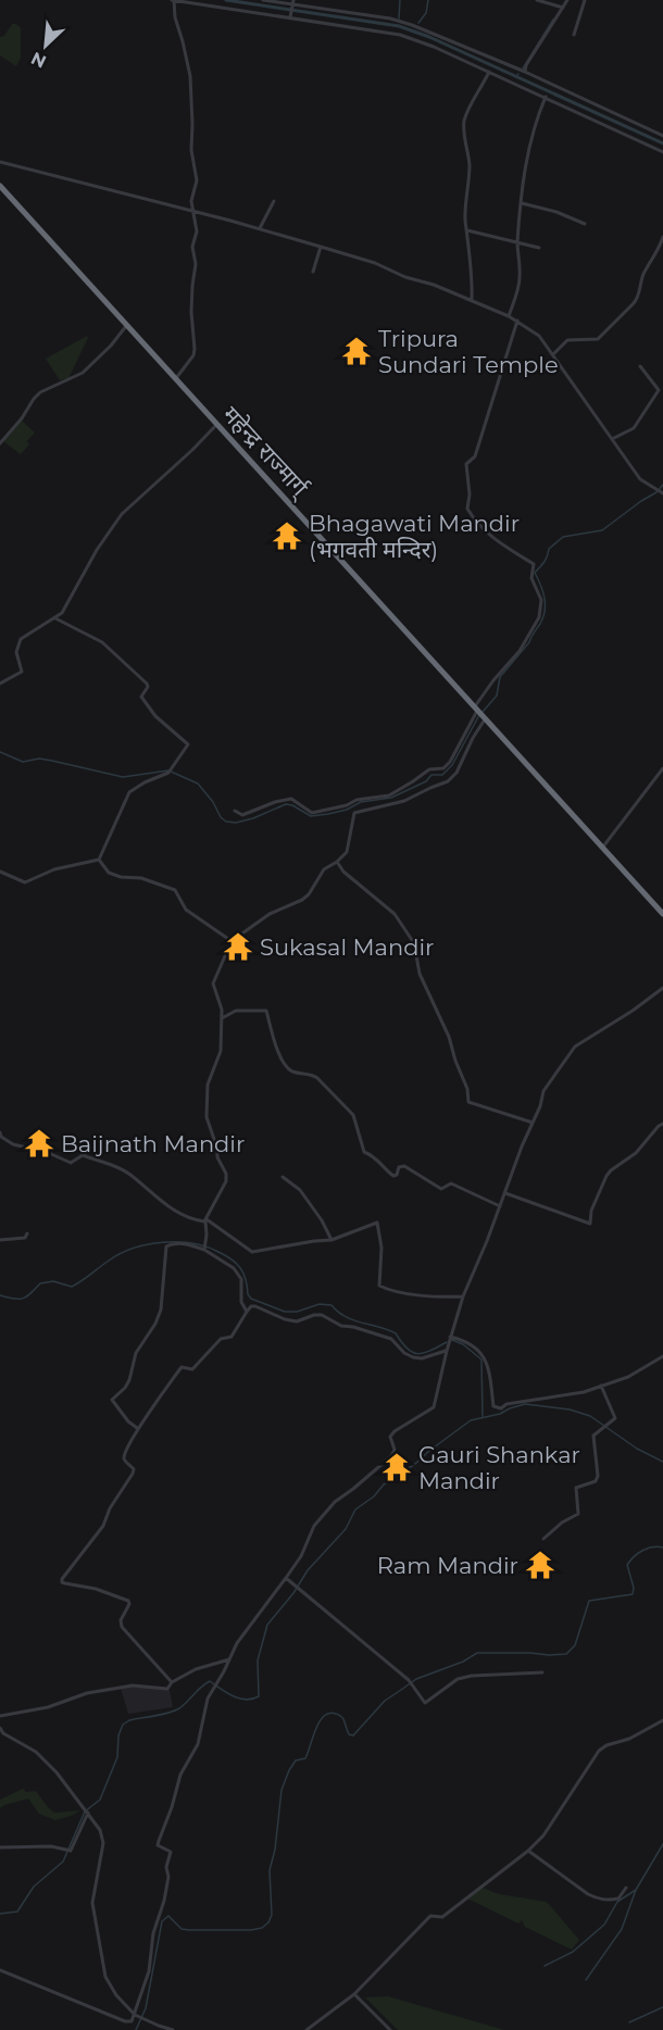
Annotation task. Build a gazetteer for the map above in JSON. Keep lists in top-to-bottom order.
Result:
{
  "streets": {
    "highway": ["महेन्द्र राज्मार्ग्"]
  },
  "places": {
    "temple": [
      "Tripura Sundari Temple",
      "Bhagawati Mandir (भगवती मन्दिर)",
      "Sukasal Mandir",
      "Baijnath Mandir",
      "Gauri Shankar Mandir",
      "Ram Mandir"
    ]
  },
  "north": "bottom left"
}
